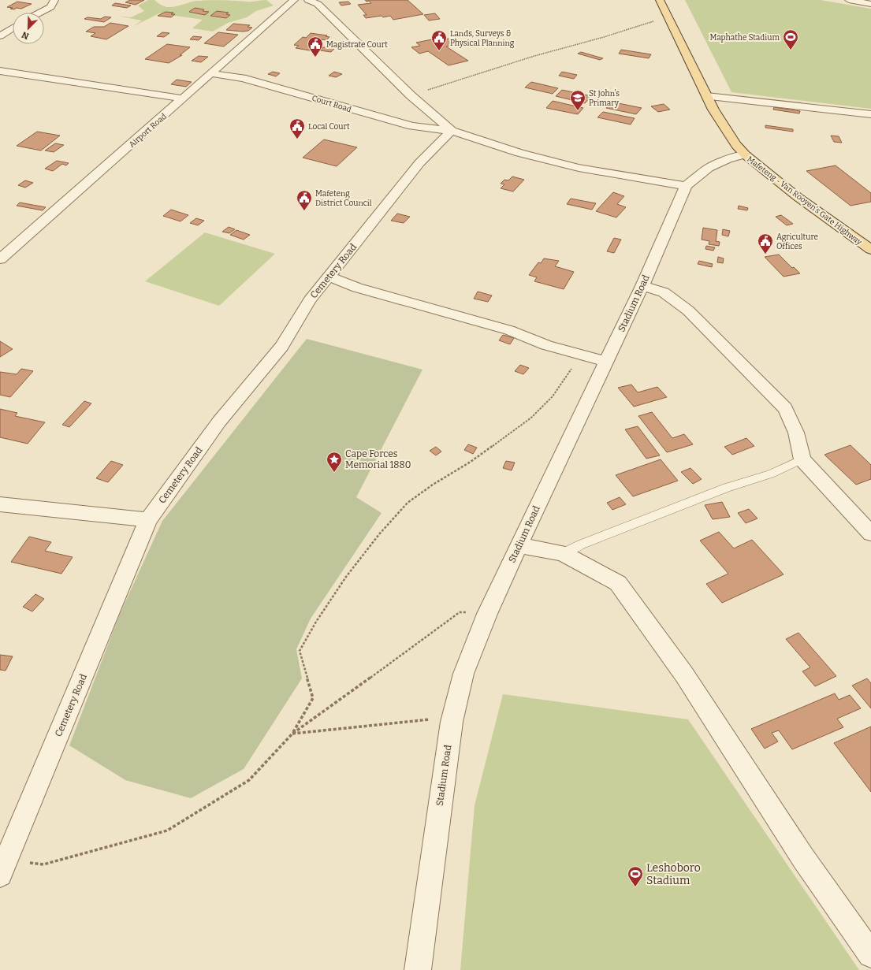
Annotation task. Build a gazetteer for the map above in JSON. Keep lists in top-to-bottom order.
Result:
{
  "streets": {
    "main road": ["Mafeteng - Van Rooyen's Gate Highway"],
    "street": [
      "Court Road",
      "Airport Road",
      "Cemetery Road",
      "Stadium Road"
    ]
  },
  "crossings": [
    ["Court Road", "Airport Road"],
    ["Court Road", "Cemetery Road"],
    ["Mafeteng - Van Rooyen's Gate Highway", "Stadium Road"]
  ],
  "places": {
    "sports": ["Maphathe Stadium", "Leshoboro Stadium"],
    "public building": [
      "Lands, Surveys & Physical Planning",
      "Magistrate Court",
      "Local Court",
      "Mafeteng District Council",
      "Agriculture Offices"
    ],
    "school or university": ["St John's Primary"],
    "place": ["Cape Forces Memorial 1880"]
  },
  "north": "bottom left"
}
